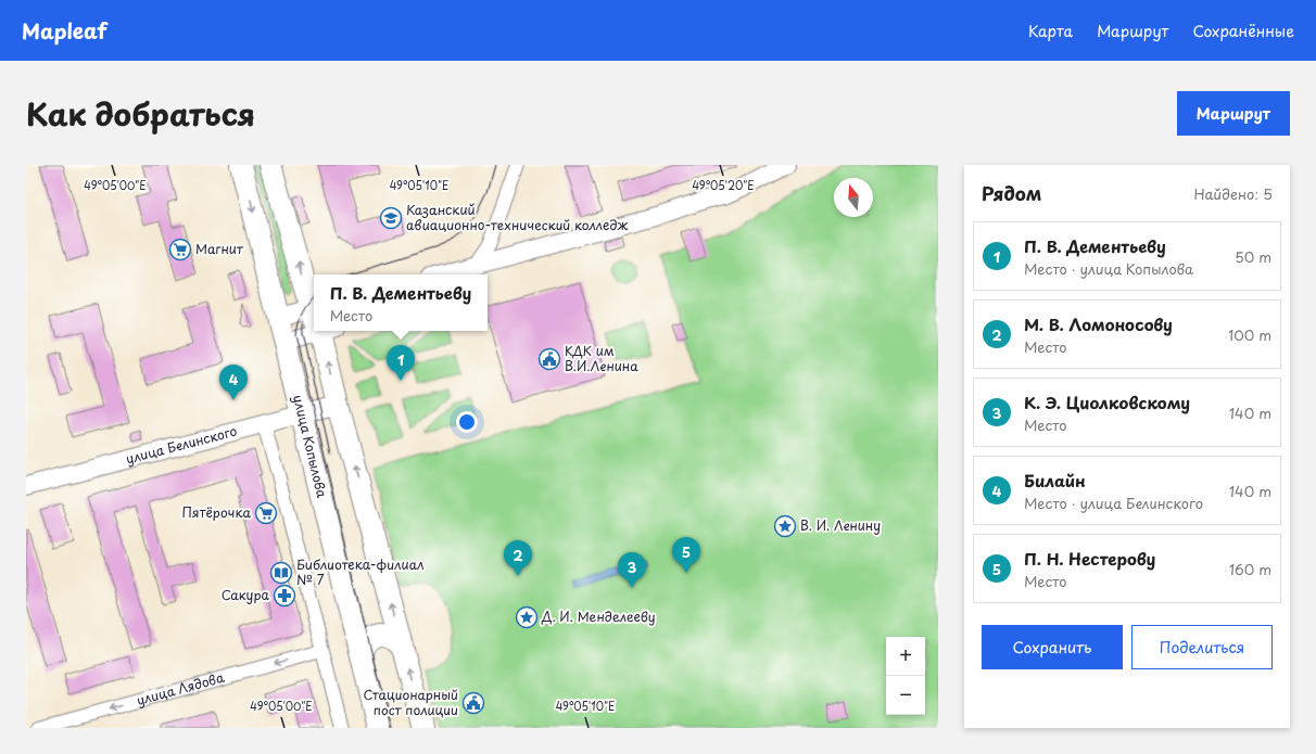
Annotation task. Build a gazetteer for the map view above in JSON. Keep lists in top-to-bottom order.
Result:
{
  "streets": {
    "main road": ["улица Копылова"],
    "street": ["улица Белинского", "улица Лядова"]
  },
  "crossings": [
    ["улица Белинского", "улица Копылова"]
  ],
  "one_way": ["улица Лядова"],
  "places": {
    "school or university": ["Казанский авиационно-технический колледж"],
    "supermarket": ["Магнит", "Пятёрочка"],
    "public building": ["КДК им В.И.Ленина", "Стационарный пост полиции"],
    "place": ["В. И. Ленину", "Д. И. Менделееву"],
    "library": ["Библиотека-филиал № 7"],
    "pharmacy": ["Сакура"]
  },
  "north": "top",
  "page": {
    "header": "Mapleaf",
    "nav": ["Карта", "Маршрут", "Сохранённые"],
    "title": "Как добраться",
    "buttons": [
      "Маршрут",
      ["Сохранить", "Поделиться"]
    ],
    "heading": ["Рядом", "Найдено: 5"],
    "list": [
      {
        "mark": "1",
        "name": "П. В. Дементьеву",
        "note": "Место · улица Копылова",
        "value": "50 m"
      },
      {
        "mark": "2",
        "name": "М. В. Ломоносову",
        "note": "Место",
        "value": "100 m"
      },
      {
        "mark": "3",
        "name": "К. Э. Циолковскому",
        "note": "Место",
        "value": "140 m"
      },
      {
        "mark": "4",
        "name": "Билайн",
        "note": "Место · улица Белинского",
        "value": "140 m"
      },
      {
        "mark": "5",
        "name": "П. Н. Нестерову",
        "note": "Место",
        "value": "160 m"
      }
    ],
    "popup": ["П. В. Дементьеву", "Место"],
    "pins": [
      "1",
      "4",
      "5",
      "2",
      "3"
    ],
    "map_buttons": ["+", "−"]
  },
  "coordinates": ["49°05'00\"E", "49°05'10\"E", "49°05'20\"E"]
}
